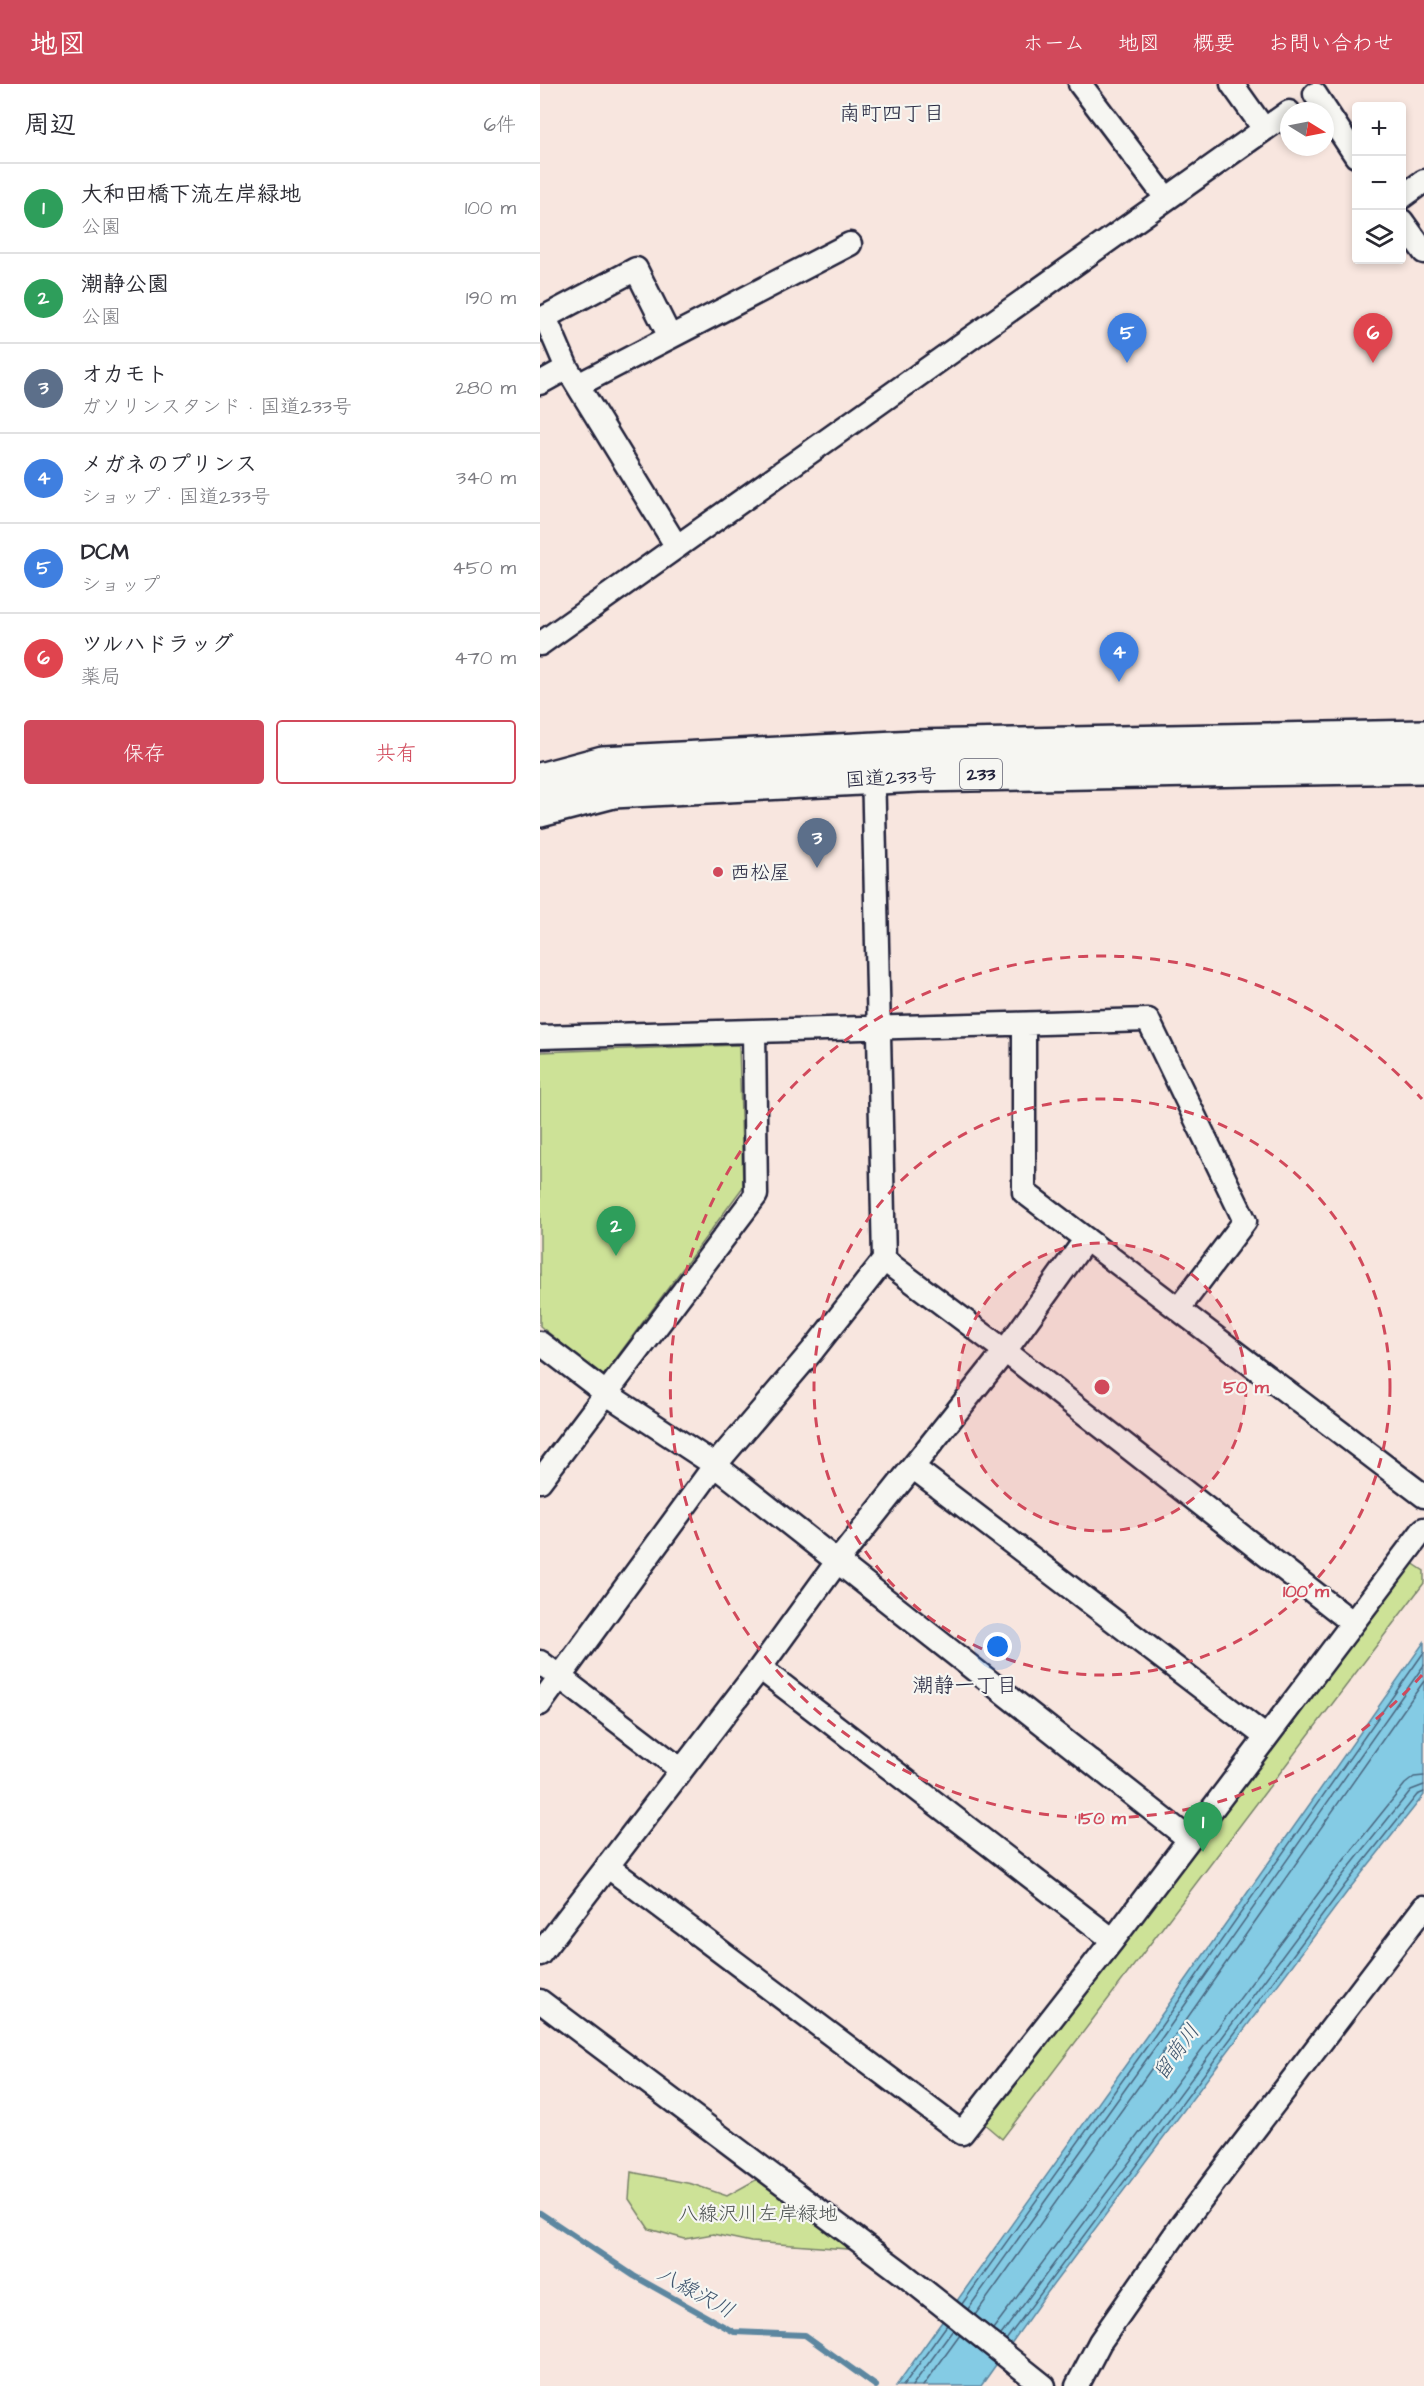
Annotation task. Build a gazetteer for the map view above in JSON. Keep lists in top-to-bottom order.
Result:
{
  "streets": {
    "highway": ["233", "国道233号"]
  },
  "districts": ["南町四丁目", "潮静一丁目"],
  "water": ["留萌川", "八線沢川"],
  "parks": ["八線沢川左岸緑地"],
  "places": ["西松屋"],
  "north": "right",
  "page": {
    "header": "地図",
    "nav": [
      "ホーム",
      "地図",
      "概要",
      "お問い合わせ"
    ],
    "heading": ["周辺", "6件"],
    "map_buttons": ["+", "−"],
    "list": [
      {
        "mark": "1",
        "name": "大和田橋下流左岸緑地",
        "note": "公園",
        "value": "100 m"
      },
      {
        "mark": "2",
        "name": "潮静公園",
        "note": "公園",
        "value": "190 m"
      },
      {
        "mark": "3",
        "name": "オカモト",
        "note": "ガソリンスタンド · 国道233号",
        "value": "280 m"
      },
      {
        "mark": "4",
        "name": "メガネのプリンス",
        "note": "ショップ · 国道233号",
        "value": "340 m"
      },
      {
        "mark": "5",
        "name": "DCM",
        "note": "ショップ",
        "value": "450 m"
      },
      {
        "mark": "6",
        "name": "ツルハドラッグ",
        "note": "薬局",
        "value": "470 m"
      }
    ],
    "pins": [
      "5",
      "6",
      "4",
      "3",
      "2",
      "1"
    ],
    "buttons": ["保存", "共有"]
  },
  "rings": ["50 m", "100 m", "150 m"]
}
